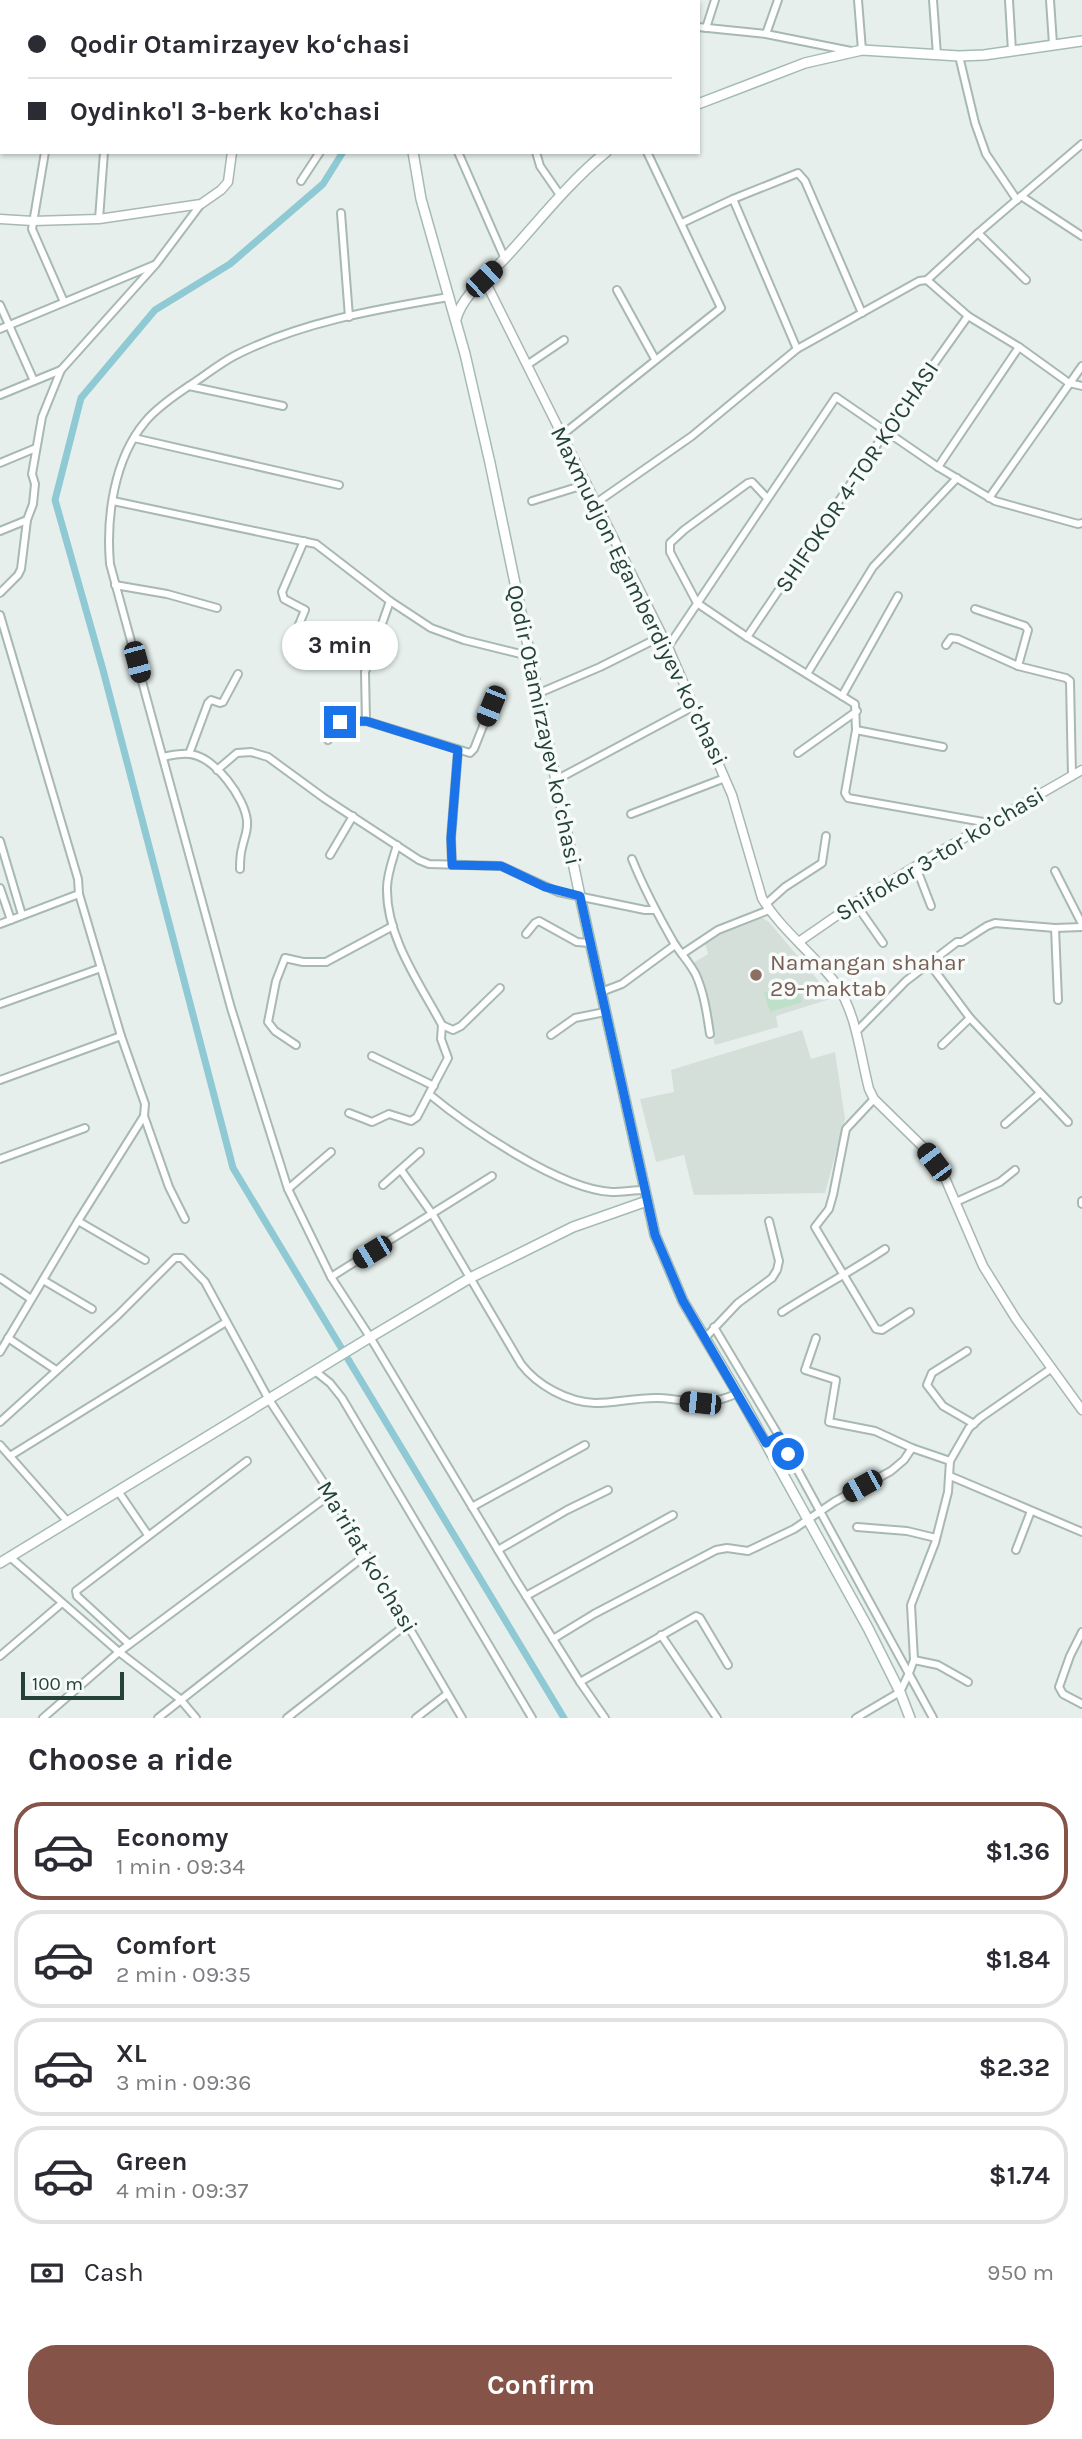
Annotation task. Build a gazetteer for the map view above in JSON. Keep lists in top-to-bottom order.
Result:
{
  "streets": {
    "main road": ["Qodir Otamirzayev koʻchasi"],
    "street": [
      "SHIFOKOR 4-TOR KO'CHASI",
      "Maxmudjon Egamberdiyev koʻchasi",
      "Shifokor 3-tor koʼchasi",
      "Maʼrifat ko'chasi"
    ]
  },
  "crossings": [
    ["Maxmudjon Egamberdiyev koʻchasi", "Shifokor 3-tor koʼchasi"]
  ],
  "places": ["Namangan shahar 29-maktab"],
  "scale_bar": "100 m",
  "page": {
    "banner": ["Qodir Otamirzayev koʻchasi", "Oydinko'l 3-berk ko'chasi"],
    "bubble": "3 min",
    "scale": "100 m",
    "heading": "Choose a ride",
    "list": [
      {
        "name": "Economy",
        "note": "1 min · 09:34",
        "value": "$1.36"
      },
      {
        "name": "Comfort",
        "note": "2 min · 09:35",
        "value": "$1.84"
      },
      {
        "name": "XL",
        "note": "3 min · 09:36",
        "value": "$2.32"
      },
      {
        "name": "Green",
        "note": "4 min · 09:37",
        "value": "$1.74"
      }
    ],
    "pay": ["Cash", "950 m"],
    "buttons": "Confirm"
  }
}
